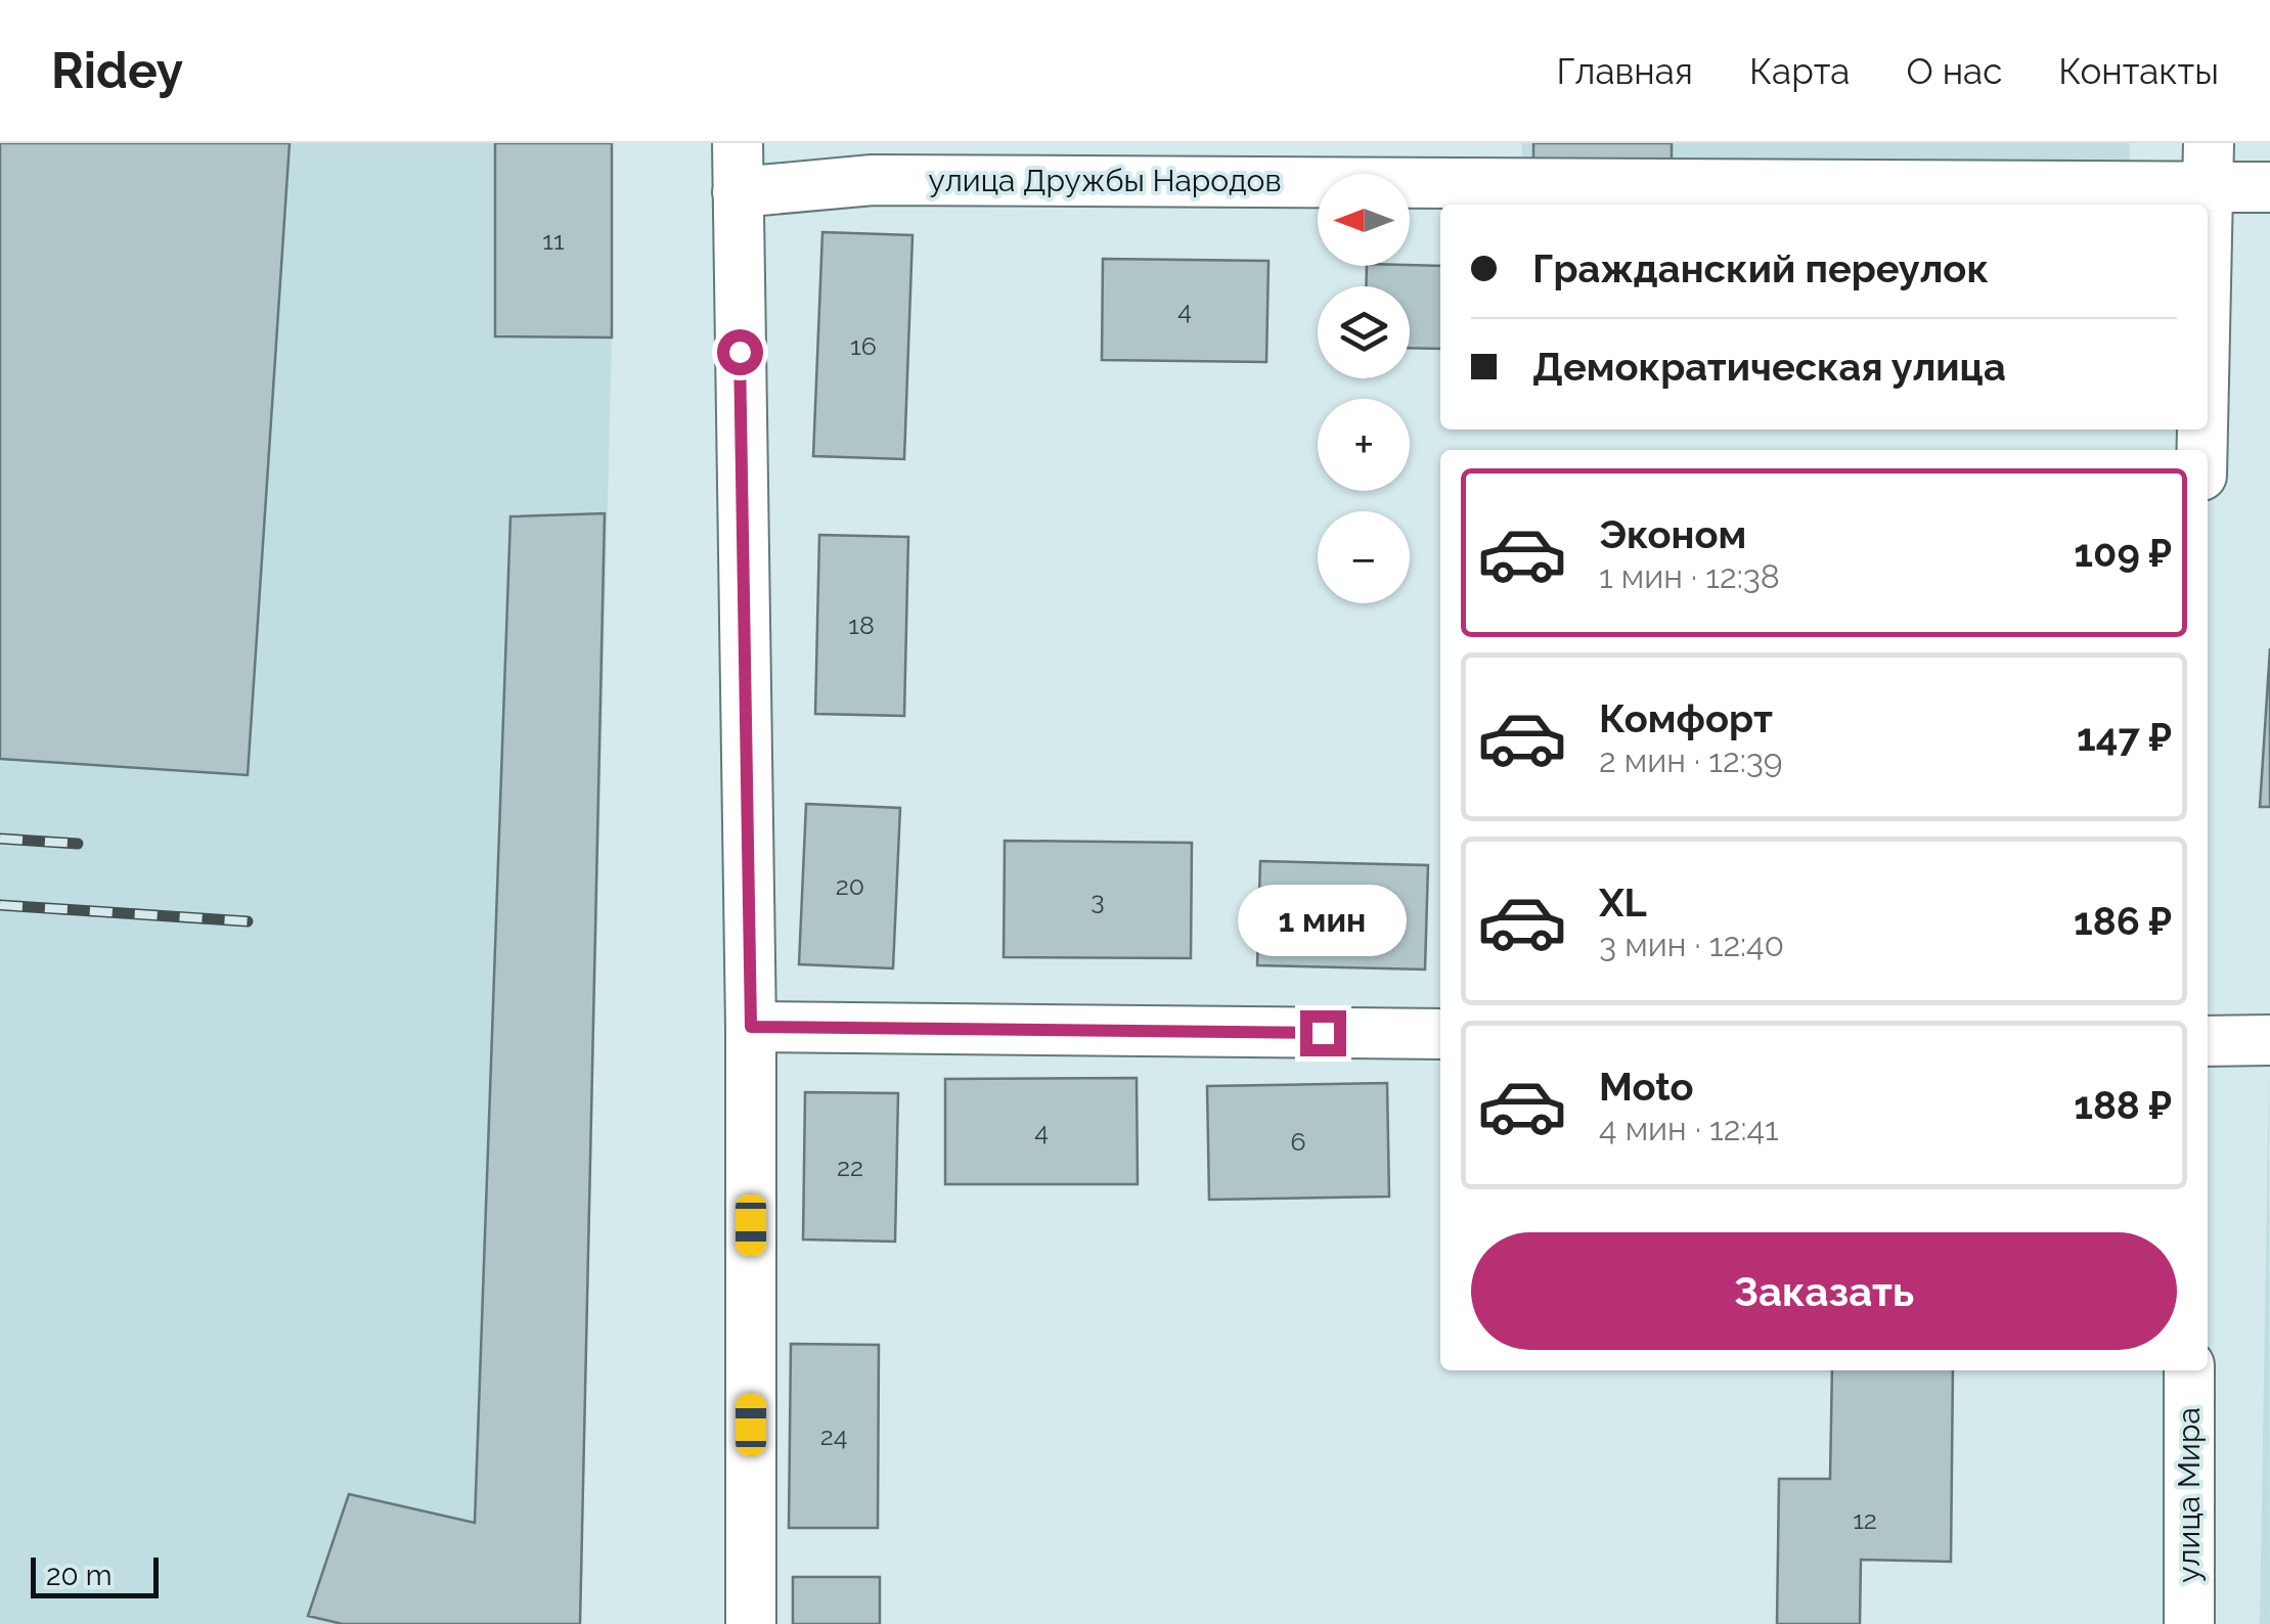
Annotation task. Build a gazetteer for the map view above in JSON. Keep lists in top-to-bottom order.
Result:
{
  "streets": {
    "street": ["улица Дружбы Народов", "улица Мира"]
  },
  "house_numbers": [
    "11",
    "4",
    "16",
    "18",
    "20",
    "3",
    "4",
    "6",
    "22",
    "24",
    "12"
  ],
  "scale_bar": "20 m",
  "north": "left",
  "page": {
    "header": "Ridey",
    "nav": [
      "Главная",
      "Карта",
      "О нас",
      "Контакты"
    ],
    "map_buttons": ["+", "−"],
    "banner": ["Гражданский переулок", "Демократическая улица"],
    "list": [
      {
        "name": "Эконом",
        "note": "1 мин · 12:38",
        "value": "109 ₽"
      },
      {
        "name": "Комфорт",
        "note": "2 мин · 12:39",
        "value": "147 ₽"
      },
      {
        "name": "XL",
        "note": "3 мин · 12:40",
        "value": "186 ₽"
      },
      {
        "name": "Moto",
        "note": "4 мин · 12:41",
        "value": "188 ₽"
      }
    ],
    "bubble": "1 мин",
    "buttons": "Заказать",
    "scale": "20 m"
  }
}
